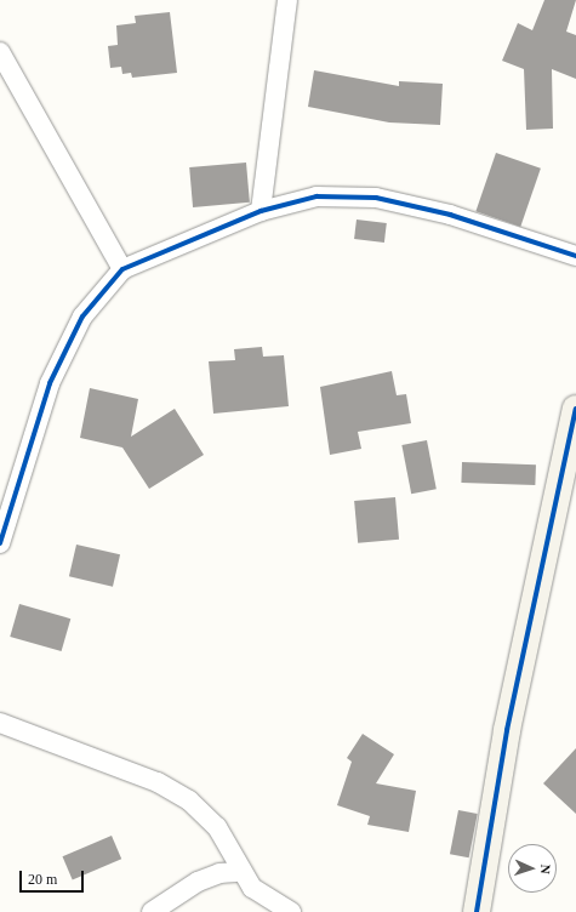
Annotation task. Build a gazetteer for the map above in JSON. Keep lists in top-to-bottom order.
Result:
{
  "scale_bar": "20 m",
  "north": "right"
}
